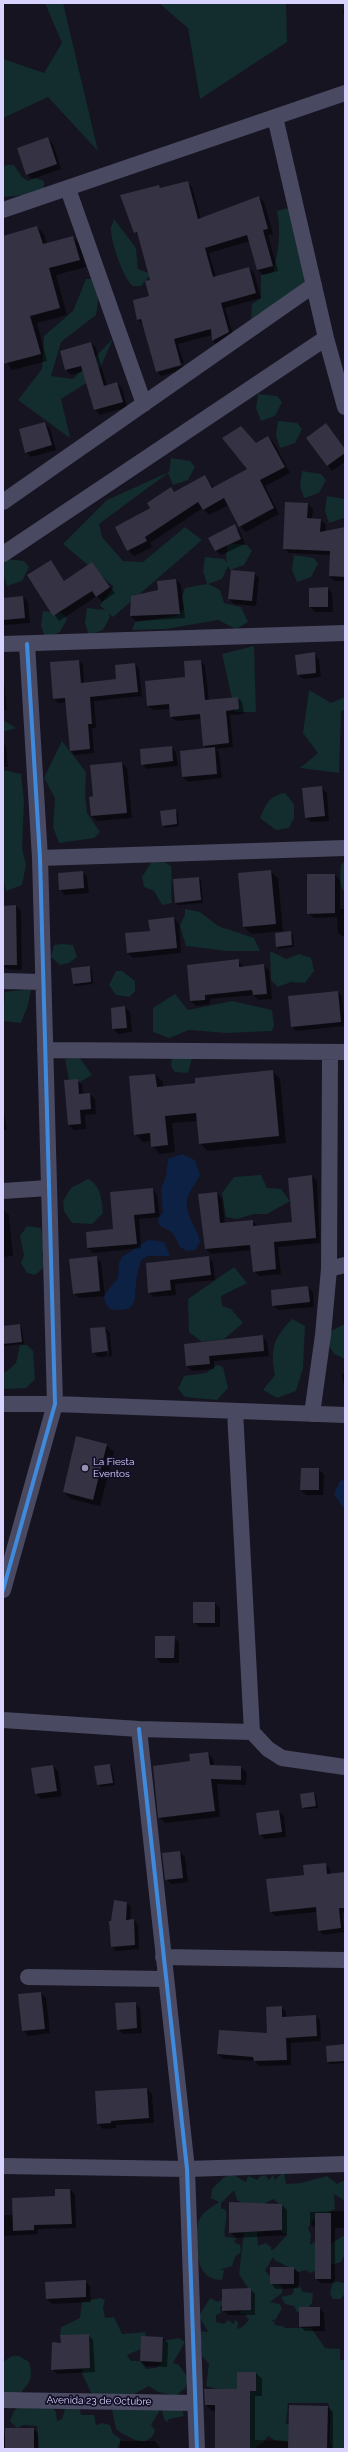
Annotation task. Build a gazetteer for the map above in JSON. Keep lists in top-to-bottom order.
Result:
{
  "streets": {
    "street": ["Avenida 23 de Octubre"]
  },
  "places": ["La Fiesta Eventos"]
}
